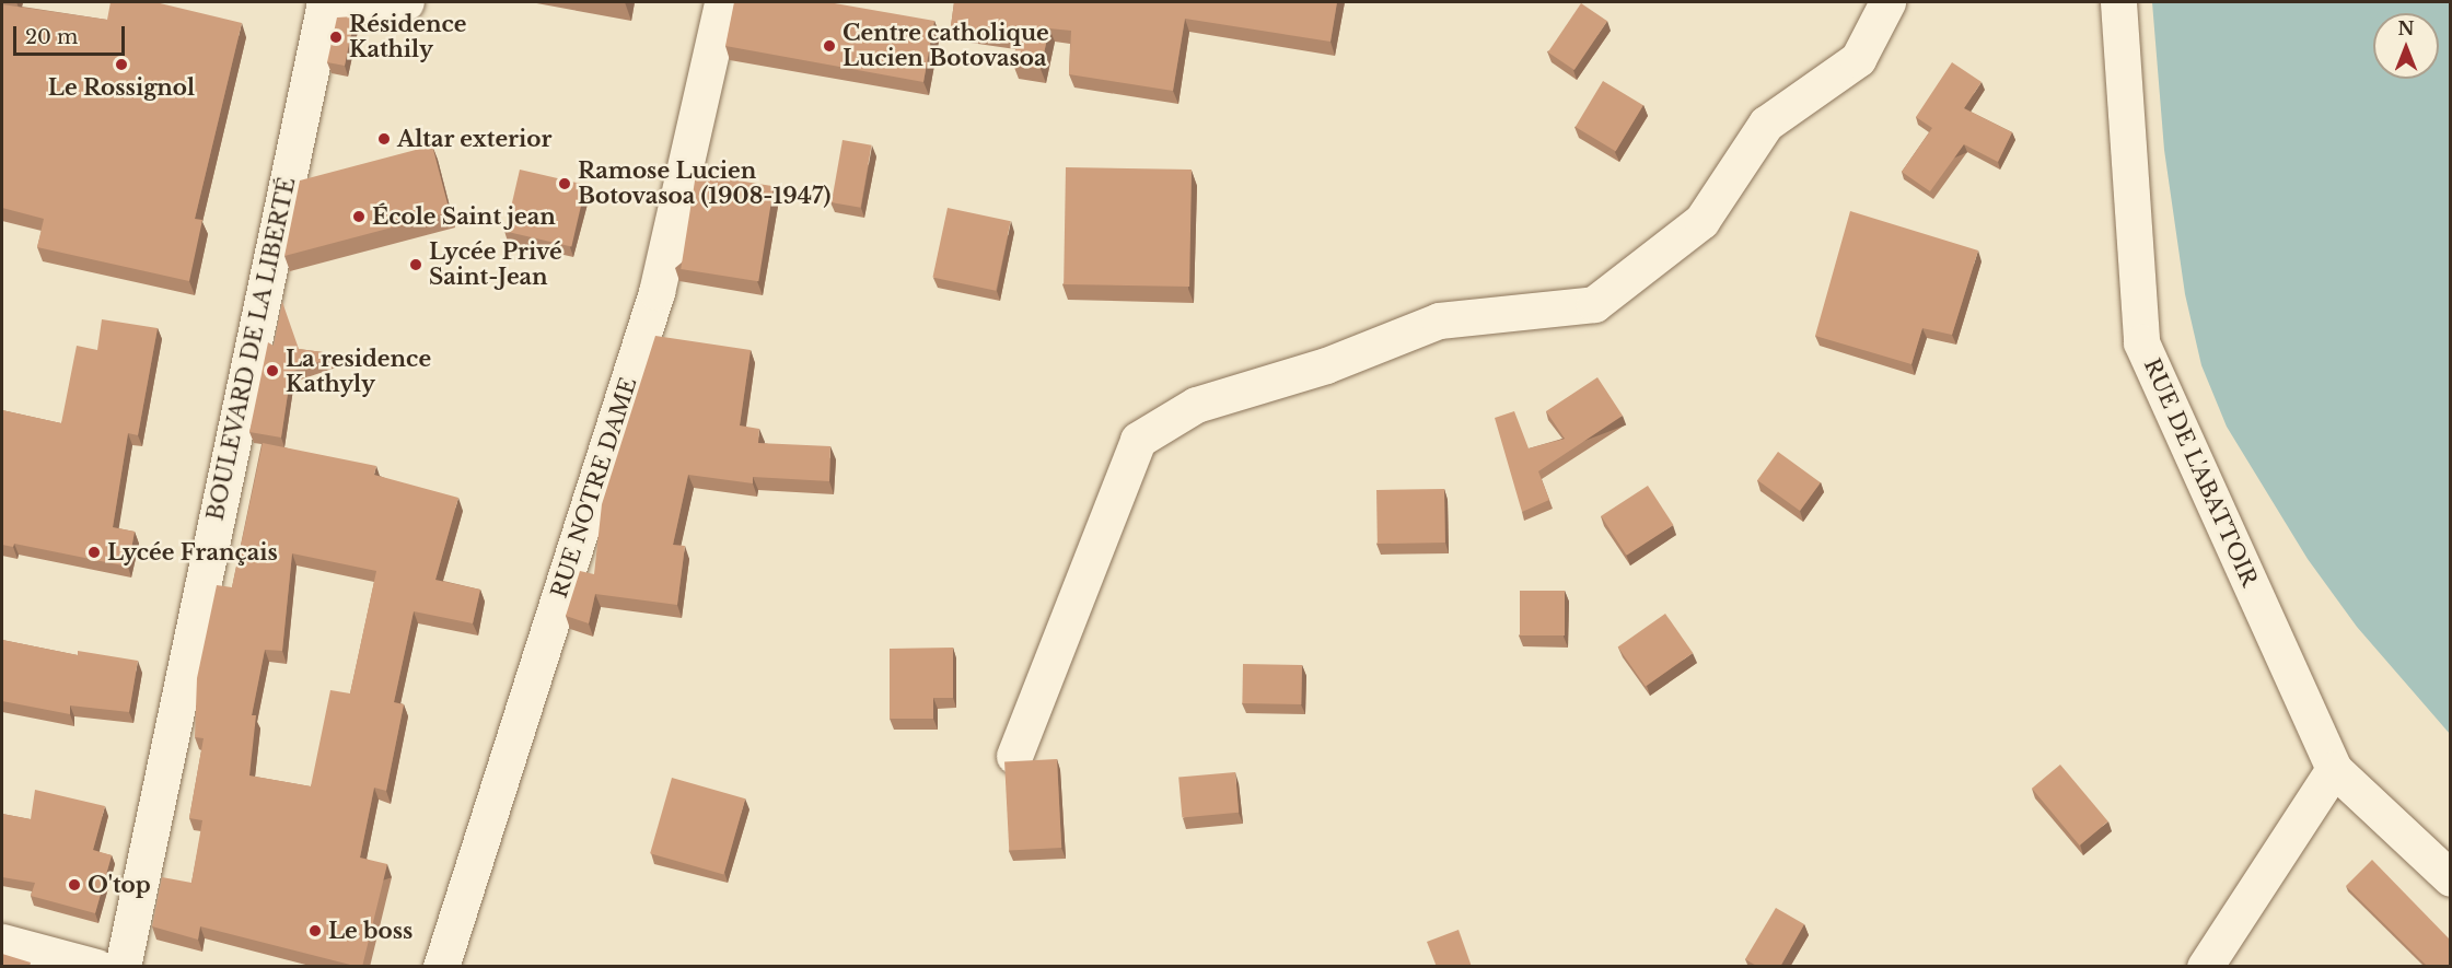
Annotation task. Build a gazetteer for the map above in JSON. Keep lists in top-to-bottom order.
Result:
{
  "streets": {
    "street": ["BOULEVARD DE LA LIBERTÉ", "RUE DE L'ABATTOIR", "RUE NOTRE DAME"]
  },
  "places": [
    "Résidence Kathily",
    "Centre catholique Lucien Botovasoa",
    "Le Rossignol",
    "Altar exterior",
    "Ramose Lucien Botovasoa (1908-1947)",
    "École Saint jean",
    "Lycée Privé Saint-Jean",
    "La residence Kathyly",
    "Lycée Français",
    "O'top",
    "Le boss"
  ],
  "scale_bar": "20 m",
  "north": "top"
}
